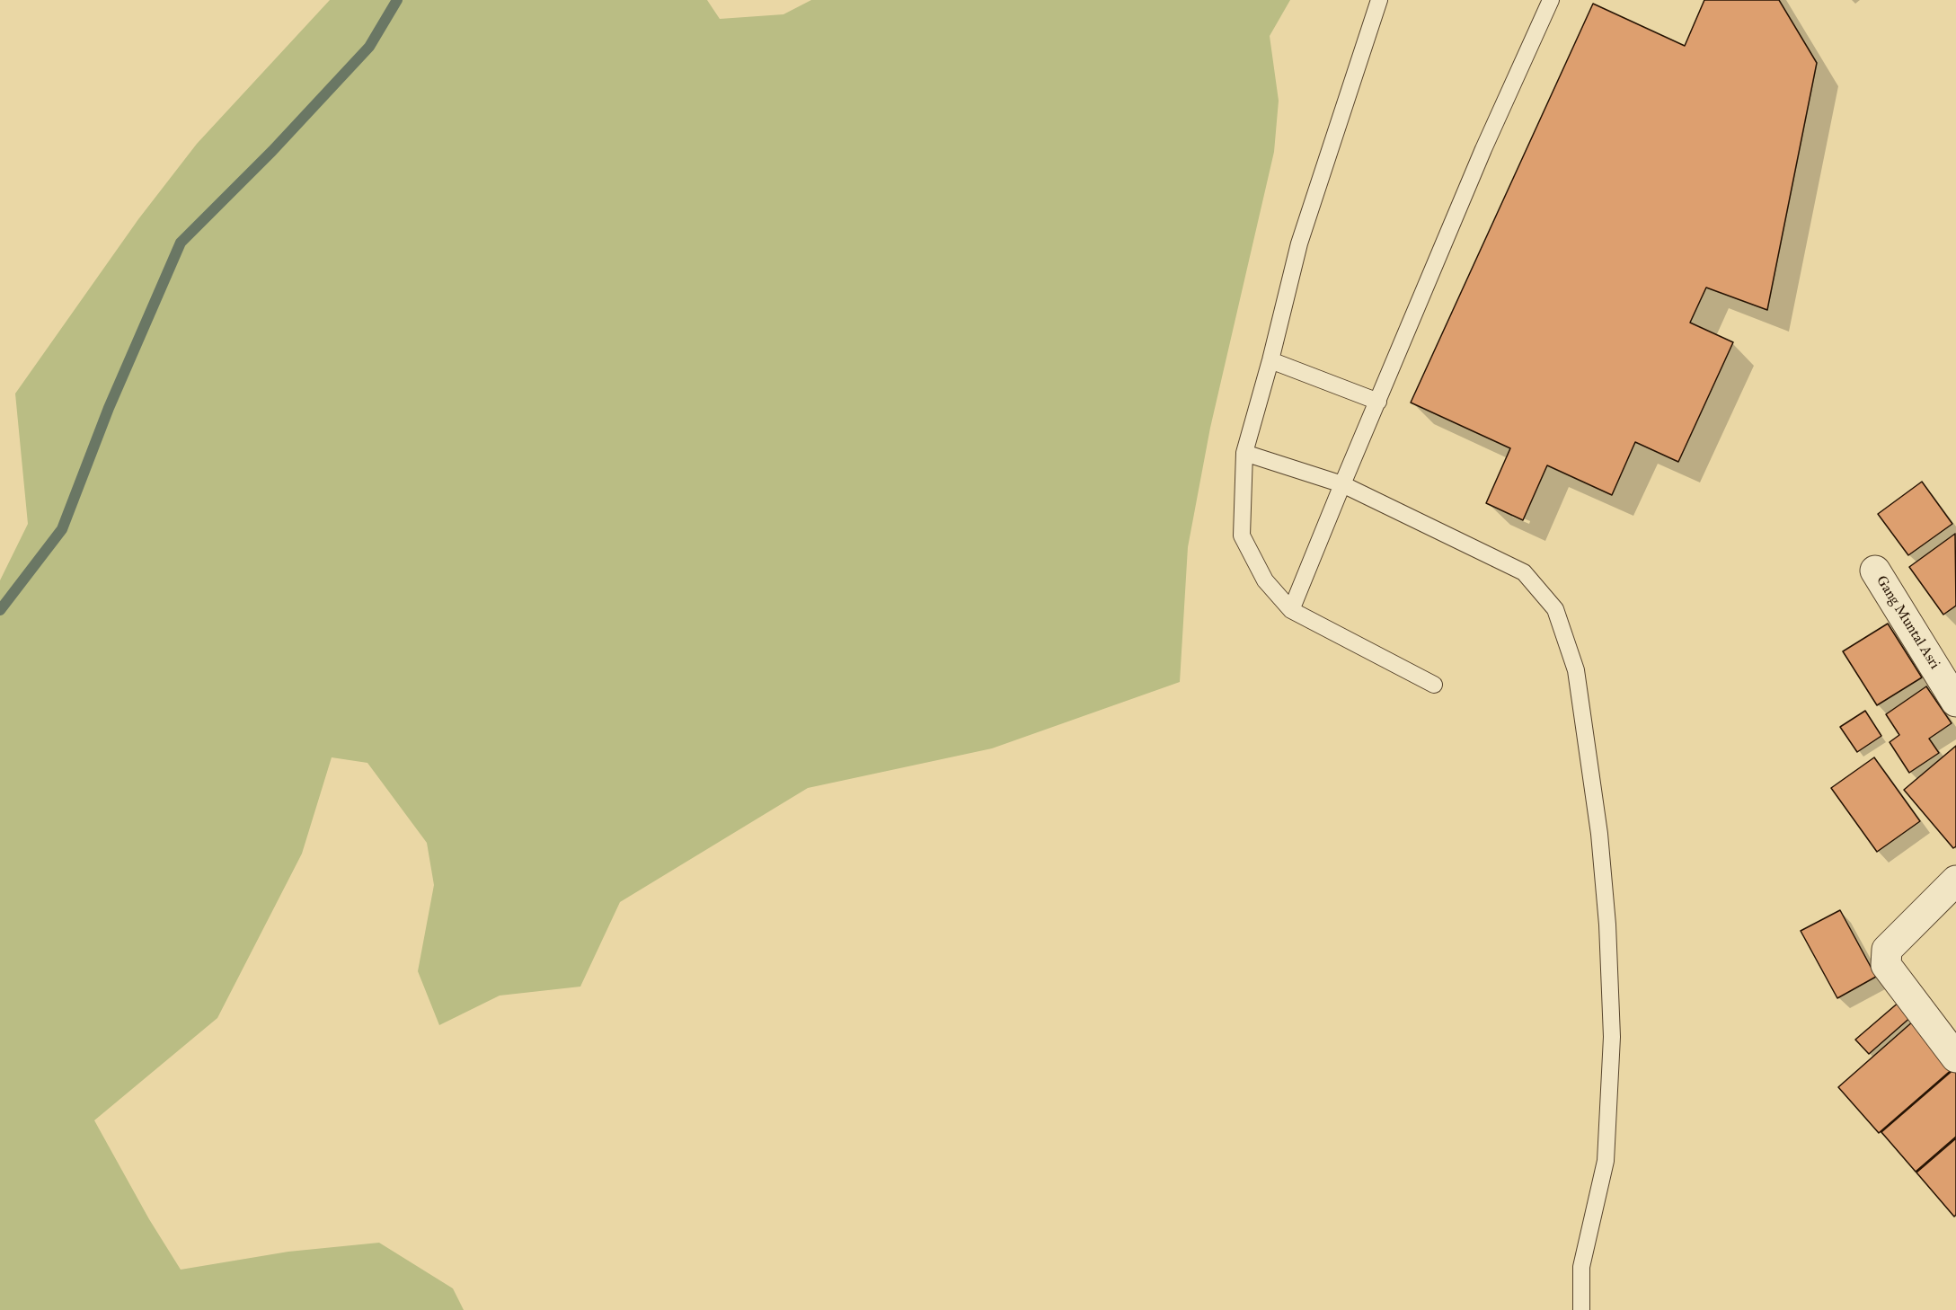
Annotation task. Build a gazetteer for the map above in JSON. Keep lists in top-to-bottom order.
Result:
{
  "streets": {
    "street": ["Gang Muntal Asri"]
  }
}
